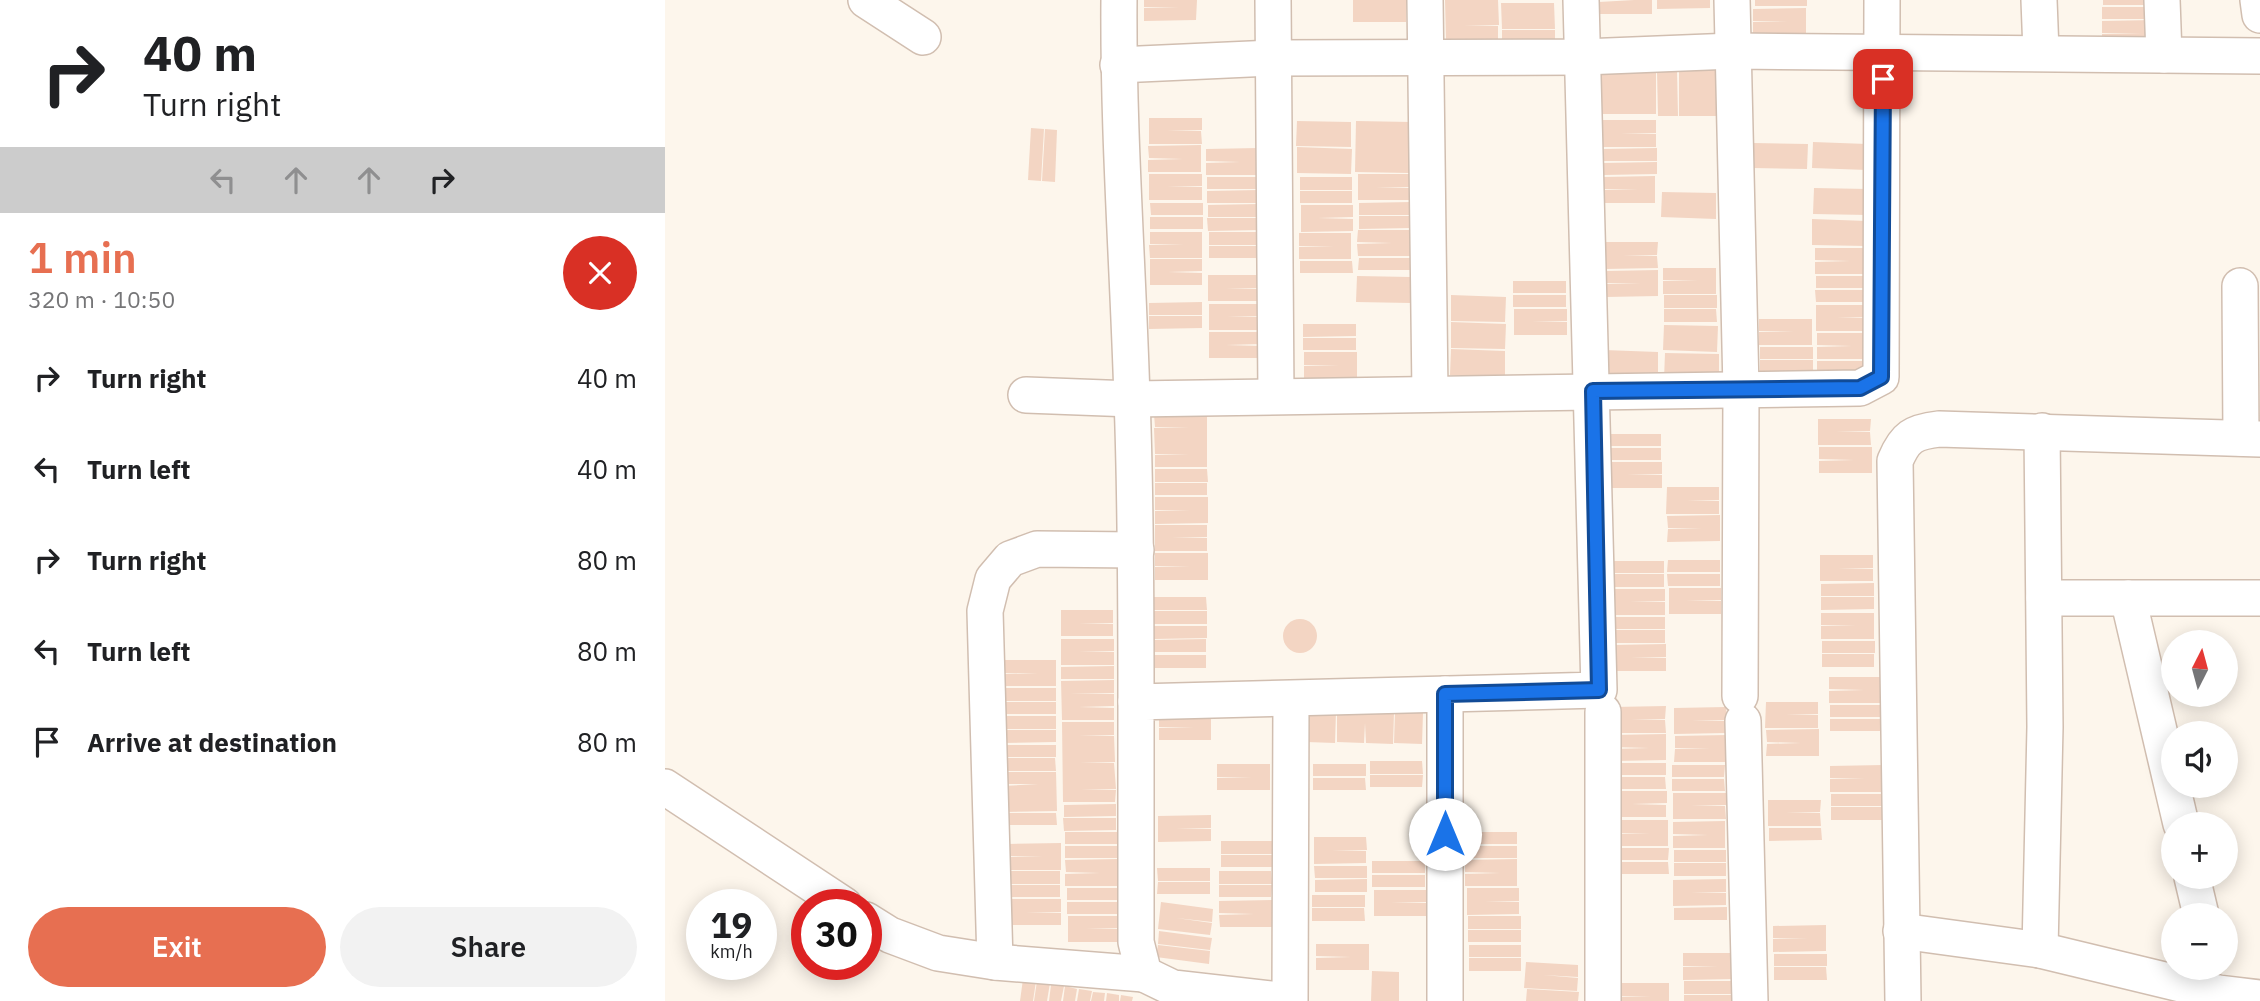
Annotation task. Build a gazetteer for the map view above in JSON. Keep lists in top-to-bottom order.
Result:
{
  "north": "top",
  "page": {
    "turn": ["40 m", "Turn right"],
    "heading": ["1 min", "320 m · 10:50"],
    "list": [
      {
        "name": "Turn right",
        "value": "40 m"
      },
      {
        "name": "Turn left",
        "value": "40 m"
      },
      {
        "name": "Turn right",
        "value": "80 m"
      },
      {
        "name": "Turn left",
        "value": "80 m"
      },
      {
        "name": "Arrive at destination",
        "value": "80 m"
      }
    ],
    "map_buttons": ["+", "−"],
    "speed": "19 km/h",
    "limit": "30",
    "buttons": ["Exit", "Share"]
  }
}
